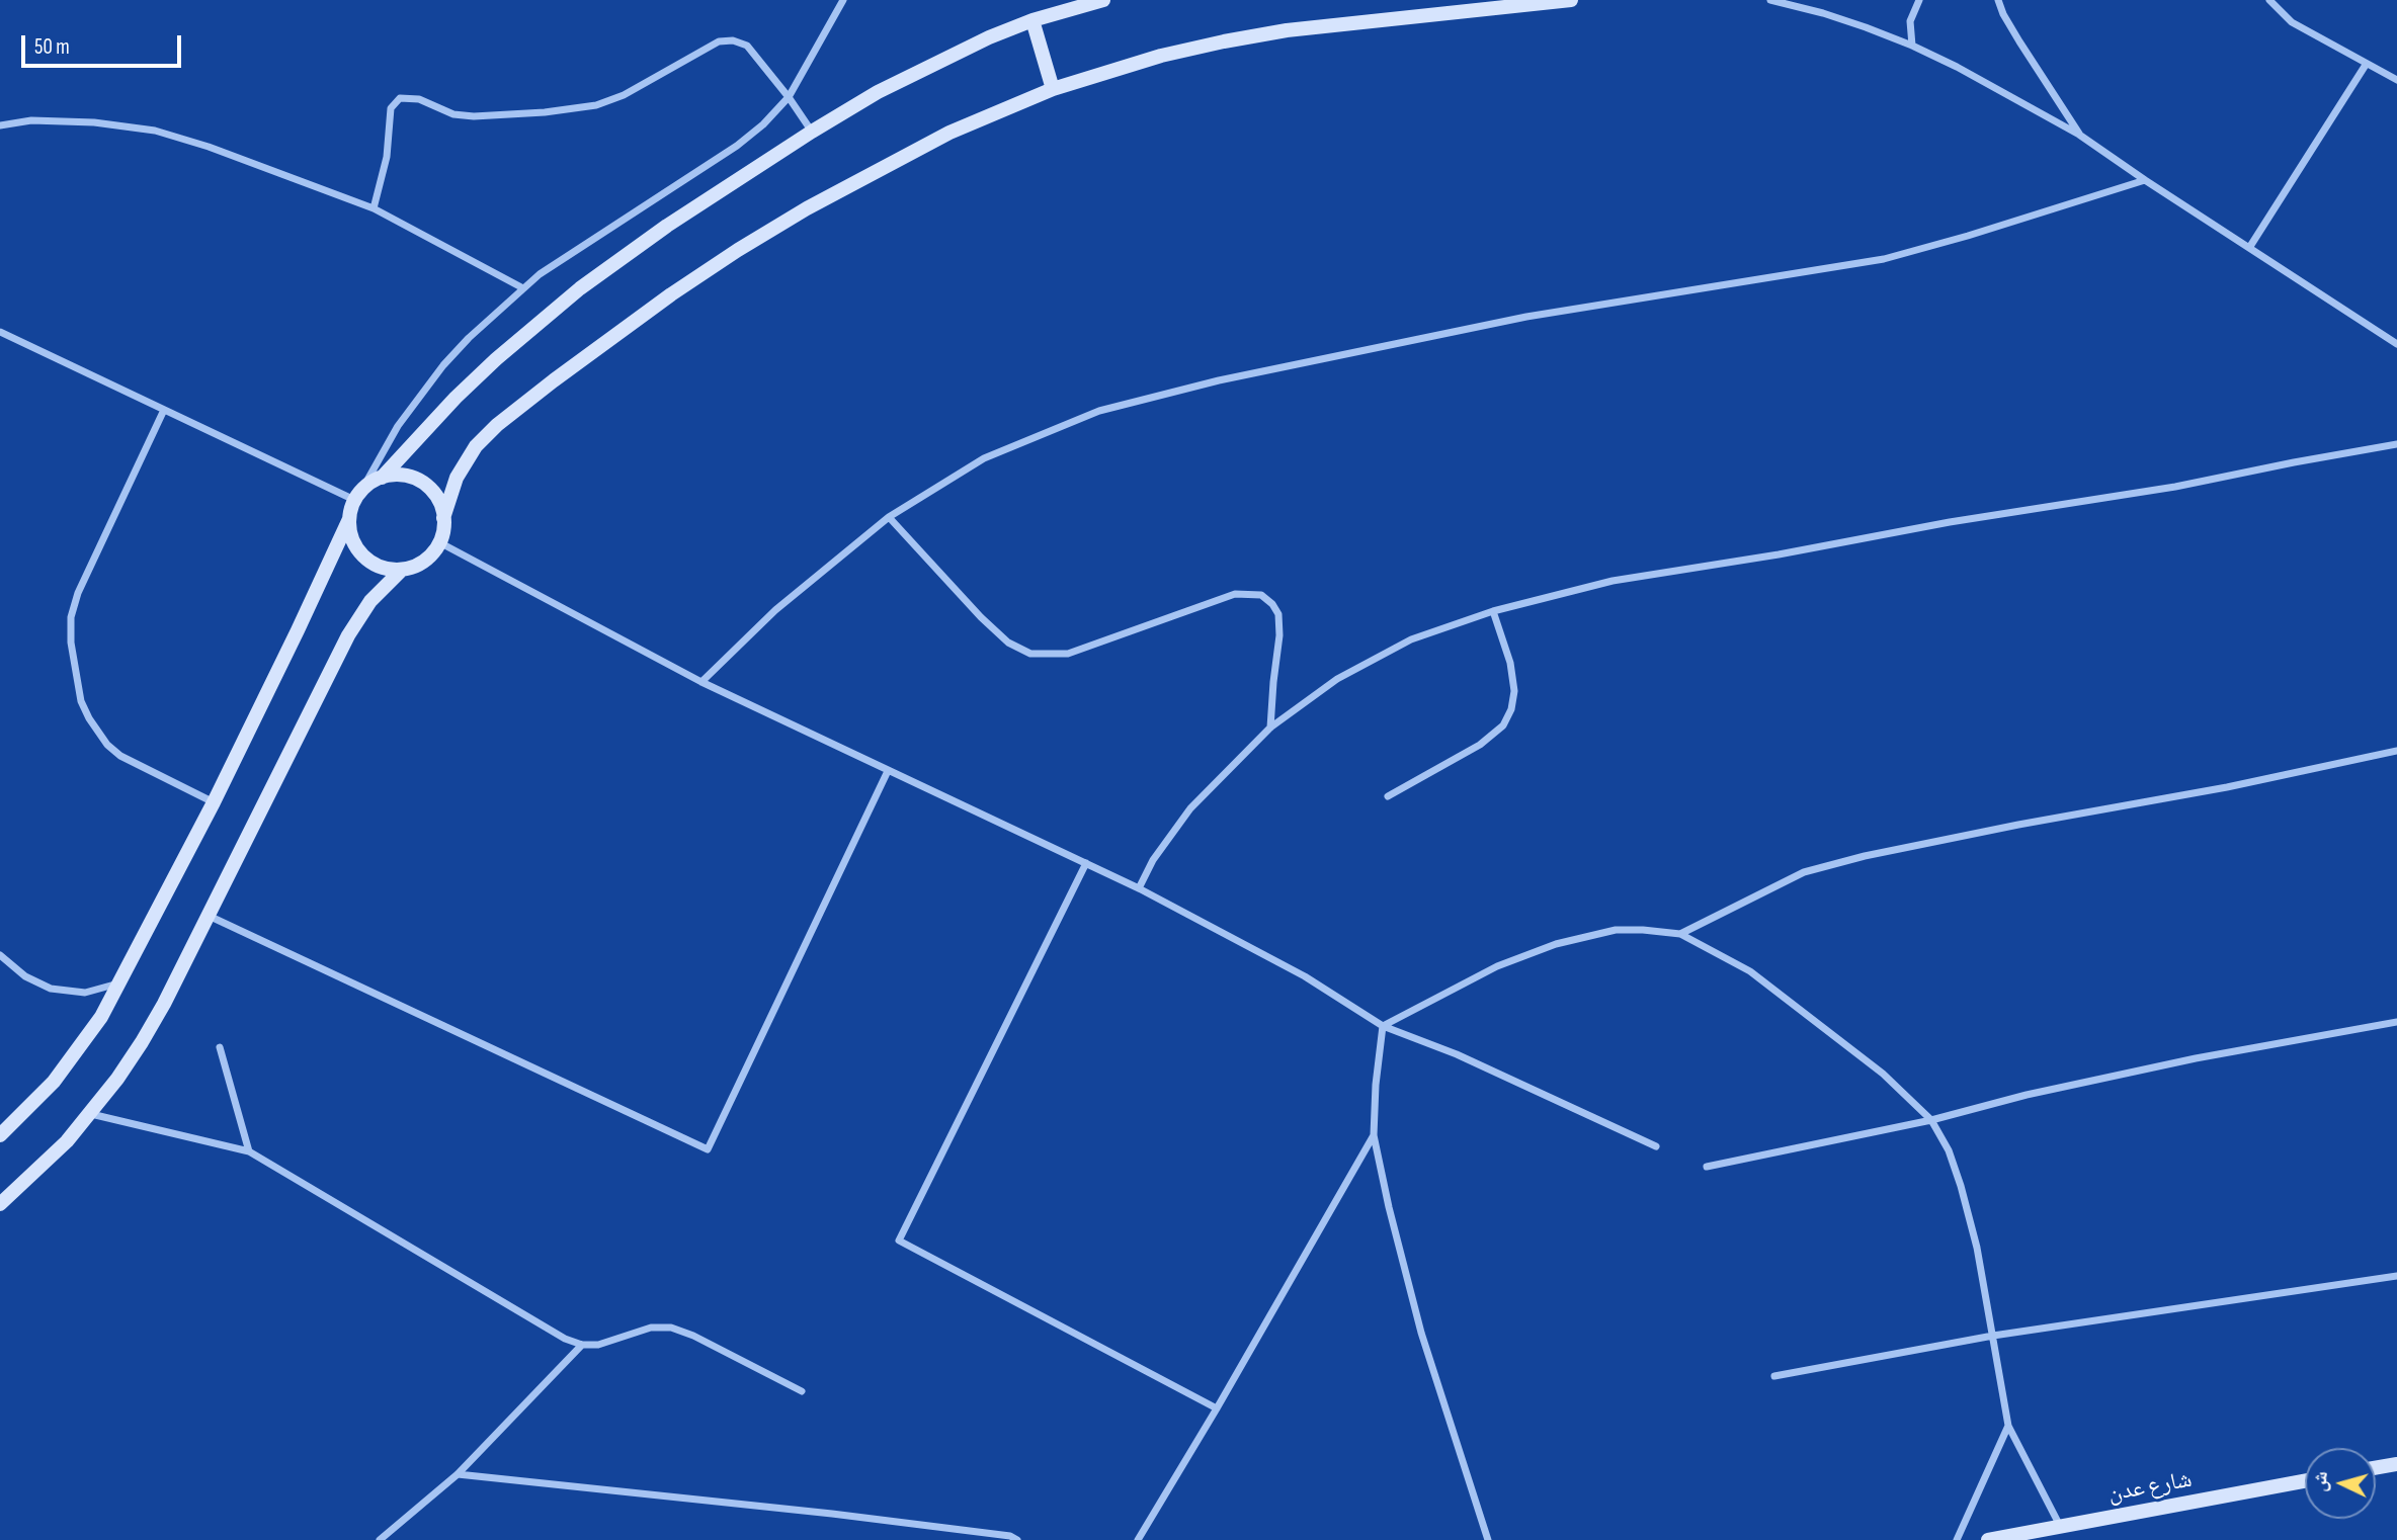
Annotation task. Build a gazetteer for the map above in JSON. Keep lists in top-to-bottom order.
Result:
{
  "streets": {
    "street": ["شارع عدن"]
  },
  "scale_bar": "50 m",
  "north": "left"
}
